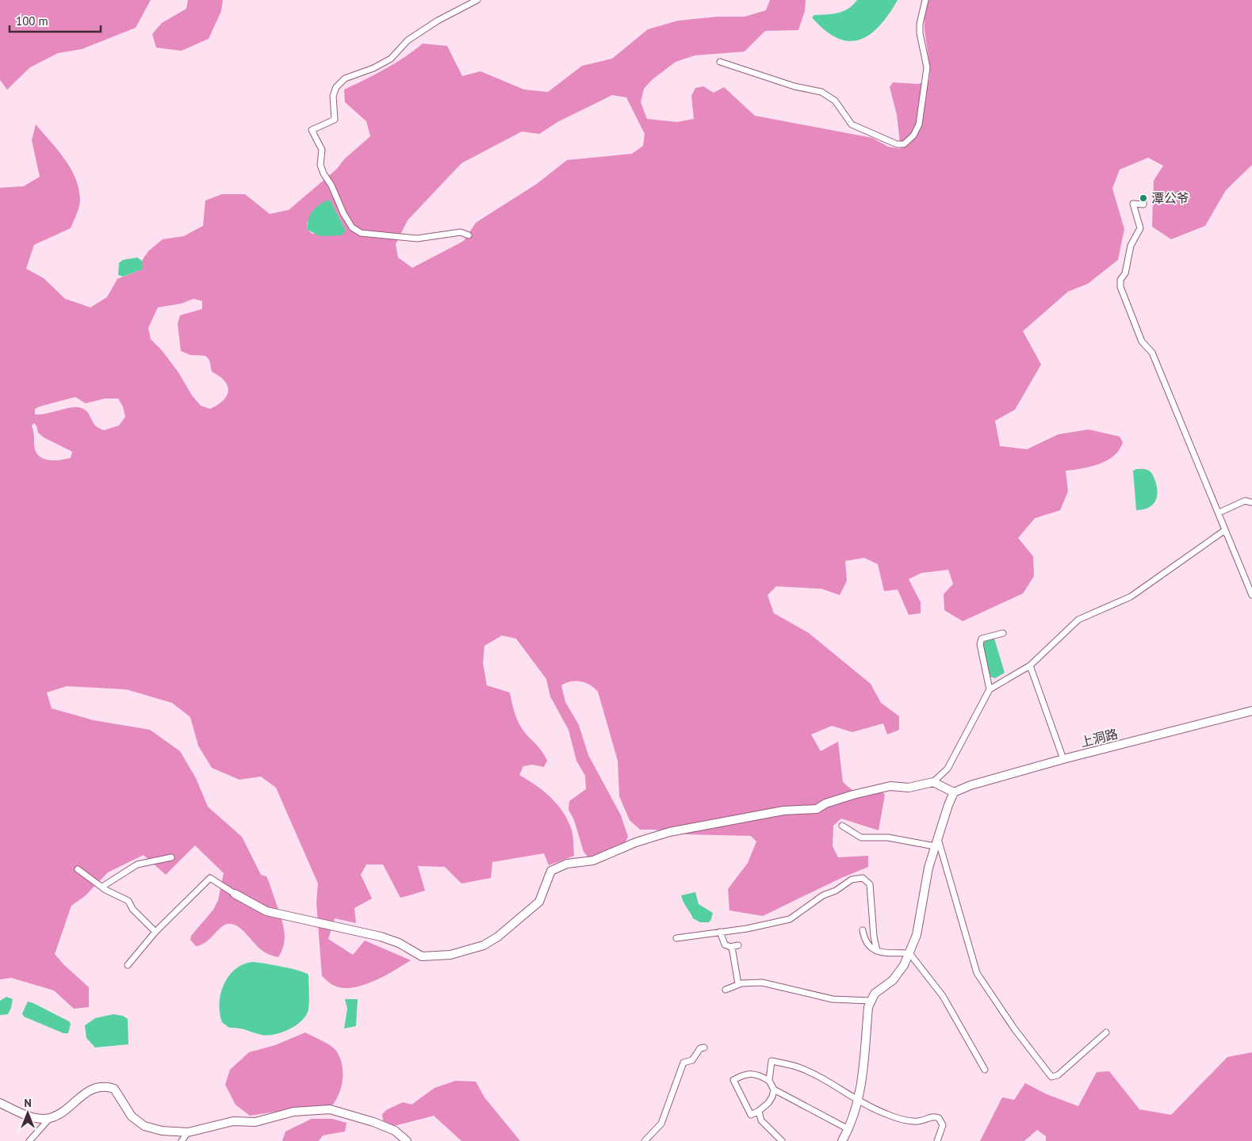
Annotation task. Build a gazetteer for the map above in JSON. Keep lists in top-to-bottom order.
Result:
{
  "streets": {
    "street": ["上洞路"]
  },
  "places": ["潭公爷"],
  "scale_bar": "100 m",
  "north": "top"
}
